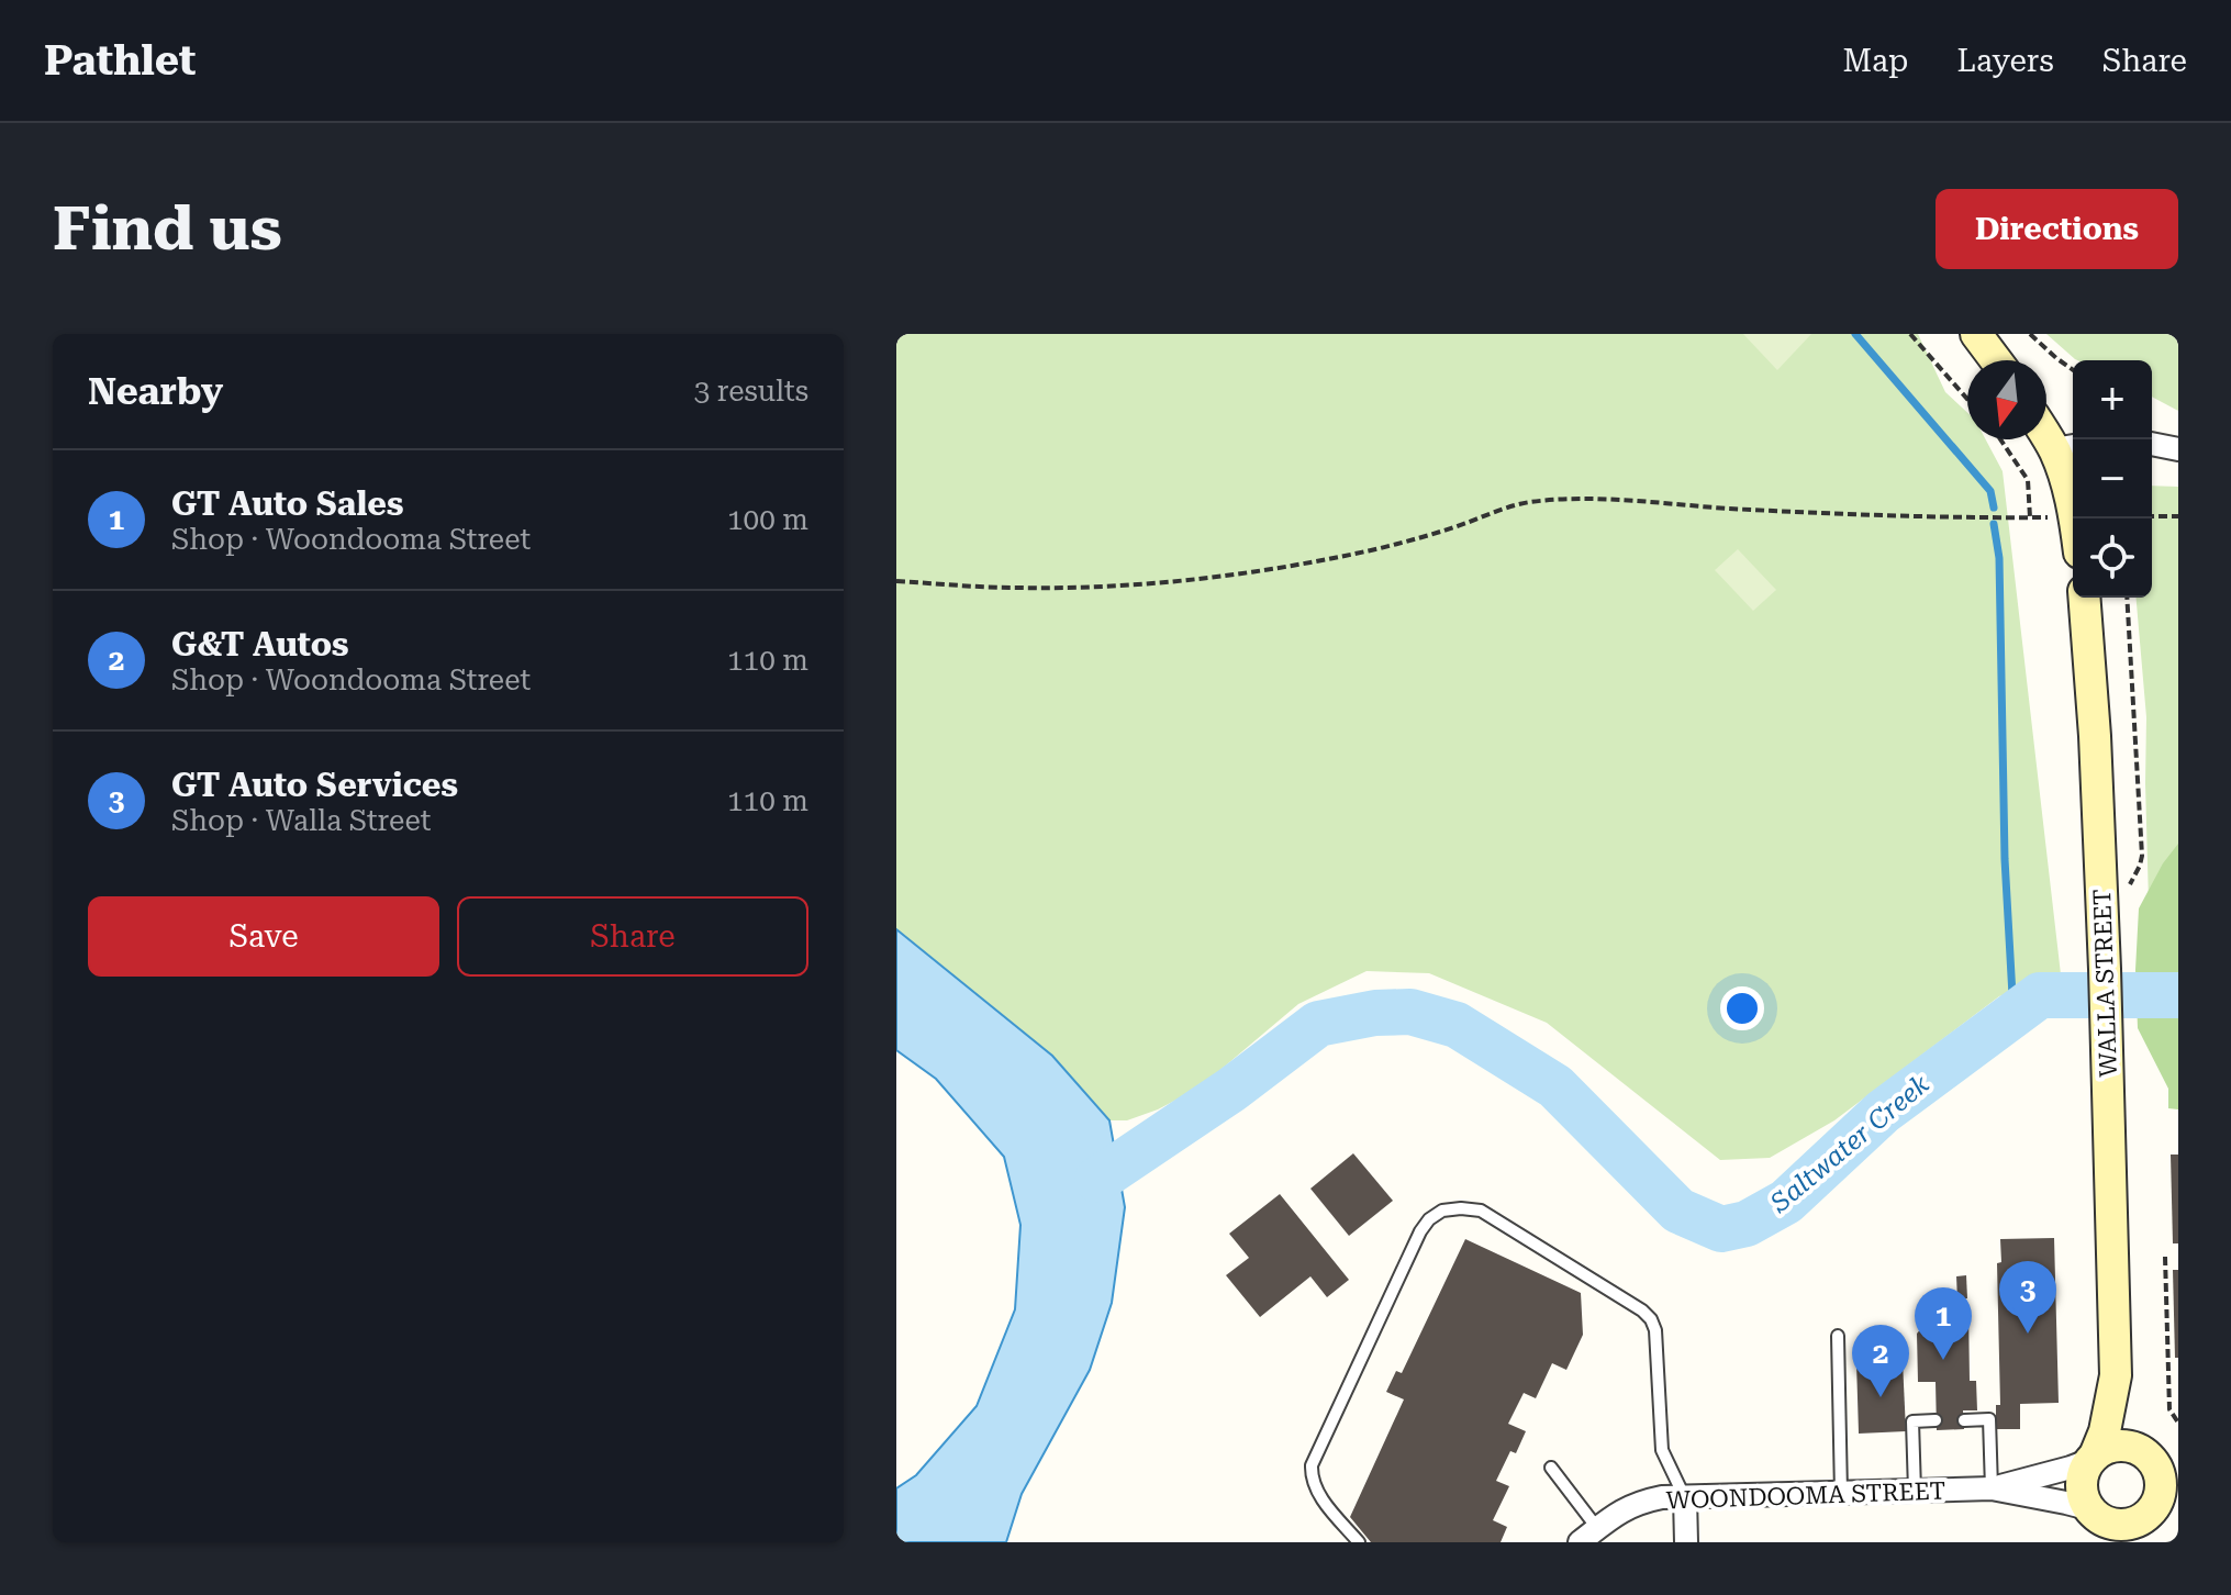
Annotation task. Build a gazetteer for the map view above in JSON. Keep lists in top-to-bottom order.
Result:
{
  "streets": {
    "street": ["WALLA STREET", "WOONDOOMA STREET"]
  },
  "crossings": [
    ["WALLA STREET", "WOONDOOMA STREET"]
  ],
  "water": ["Saltwater Creek"],
  "north": "bottom",
  "page": {
    "header": "Pathlet",
    "nav": ["Map", "Layers", "Share"],
    "buttons": [
      "Directions",
      ["Save", "Share"]
    ],
    "title": "Find us",
    "heading": ["Nearby", "3 results"],
    "map_buttons": ["+", "−"],
    "list": [
      {
        "mark": "1",
        "name": "GT Auto Sales",
        "note": "Shop · Woondooma Street",
        "value": "100 m"
      },
      {
        "mark": "2",
        "name": "G&T Autos",
        "note": "Shop · Woondooma Street",
        "value": "110 m"
      },
      {
        "mark": "3",
        "name": "GT Auto Services",
        "note": "Shop · Walla Street",
        "value": "110 m"
      }
    ],
    "pins": ["3", "1", "2"]
  }
}
